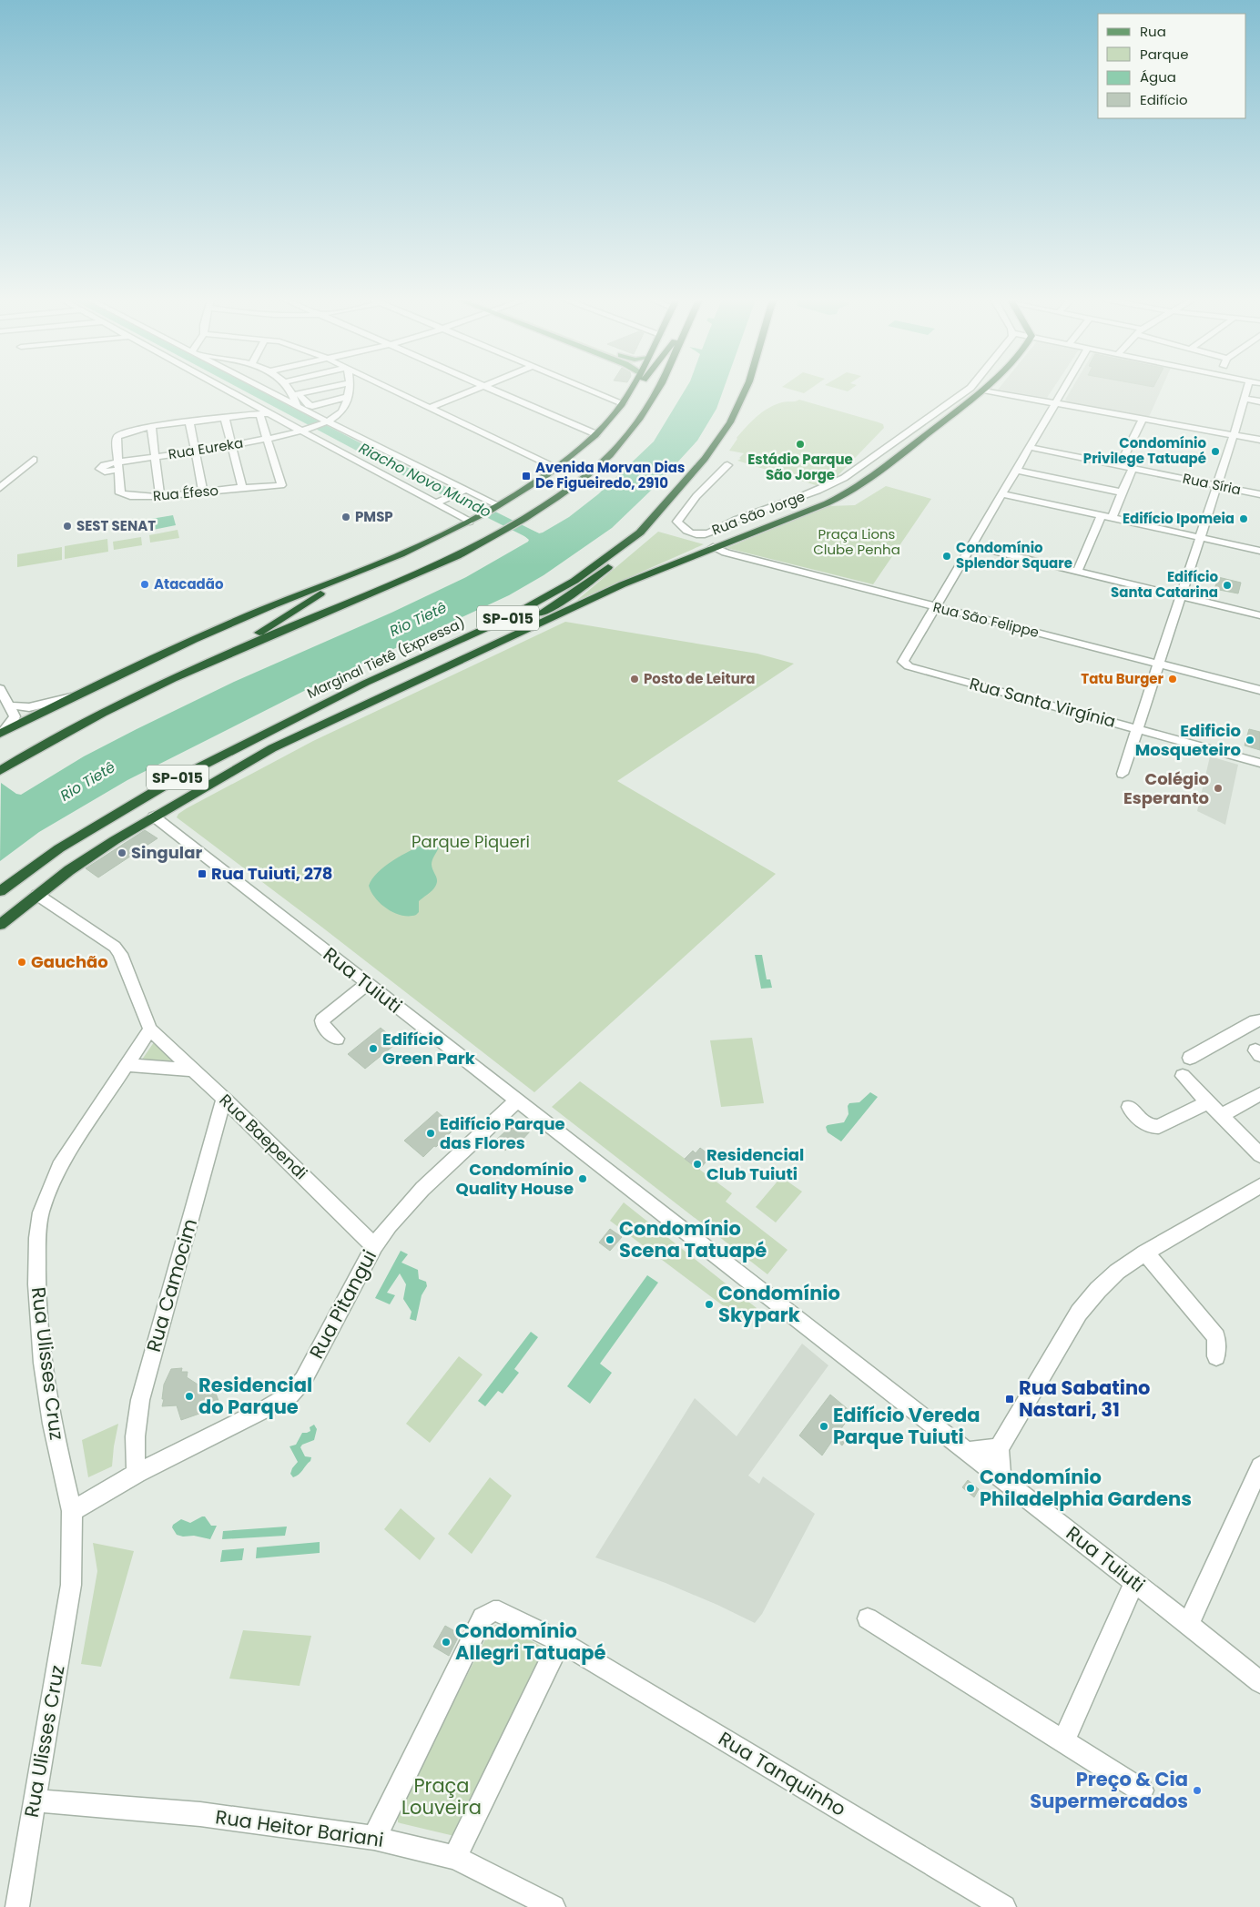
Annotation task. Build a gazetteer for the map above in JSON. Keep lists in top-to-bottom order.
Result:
{
  "streets": {
    "highway": ["SP-015", "Marginal Tietê (Expressa)"],
    "street": [
      "Rua Eureka",
      "Rua Síria",
      "Rua Éfeso",
      "Rua São Jorge",
      "Rua São Felippe",
      "Rua Santa Virgínia",
      "Rua Tuiuti",
      "Rua Baependi",
      "Rua Camocim",
      "Rua Pitangui",
      "Rua Ulisses Cruz",
      "Rua Tanquinho",
      "Rua Heitor Bariani"
    ]
  },
  "crossings": [
    ["Rua Eureka", "Rua Éfeso"],
    ["Rua São Felippe", "Rua Santa Virgínia"],
    ["Rua Tuiuti", "Rua Pitangui"],
    ["Rua Baependi", "Rua Camocim"],
    ["Rua Baependi", "Rua Pitangui"],
    ["Rua Baependi", "Rua Ulisses Cruz"],
    ["Rua Camocim", "Rua Pitangui"],
    ["Rua Pitangui", "Rua Ulisses Cruz"],
    ["Rua Ulisses Cruz", "Rua Heitor Bariani"]
  ],
  "water": ["Riacho Novo Mundo", "Rio Tietê"],
  "parks": ["Praça Lions Clube Penha", "Parque Piqueri", "Praça Louveira"],
  "places": {
    "other": [
      "Estádio Parque São Jorge",
      "Condomínio Privilege Tatuapé",
      "PMSP",
      "Edifício Ipomeia",
      "SEST SENAT",
      "Condomínio Splendor Square",
      "Atacadão",
      "Edifício Santa Catarina",
      "Posto de Leitura",
      "Tatu Burger",
      "Edificio Mosqueteiro",
      "Colégio Esperanto",
      "Singular",
      "Gauchão",
      "Edifício Green Park",
      "Edifício Parque das Flores",
      "Residencial Club Tuiuti",
      "Condomínio Quality House",
      "Condomínio Scena Tatuapé",
      "Condomínio Skypark",
      "Residencial do Parque",
      "Edifício Vereda Parque Tuiuti",
      "Condomínio Philadelphia Gardens",
      "Condomínio Allegri Tatuapé",
      "Preço & Cia Supermercados"
    ],
    "transit": ["Avenida Morvan Dias De Figueiredo, 2910", "Rua Tuiuti, 278", "Rua Sabatino Nastari, 31"]
  },
  "legend": [
    "Rua",
    "Parque",
    "Água",
    "Edifício"
  ]
}
